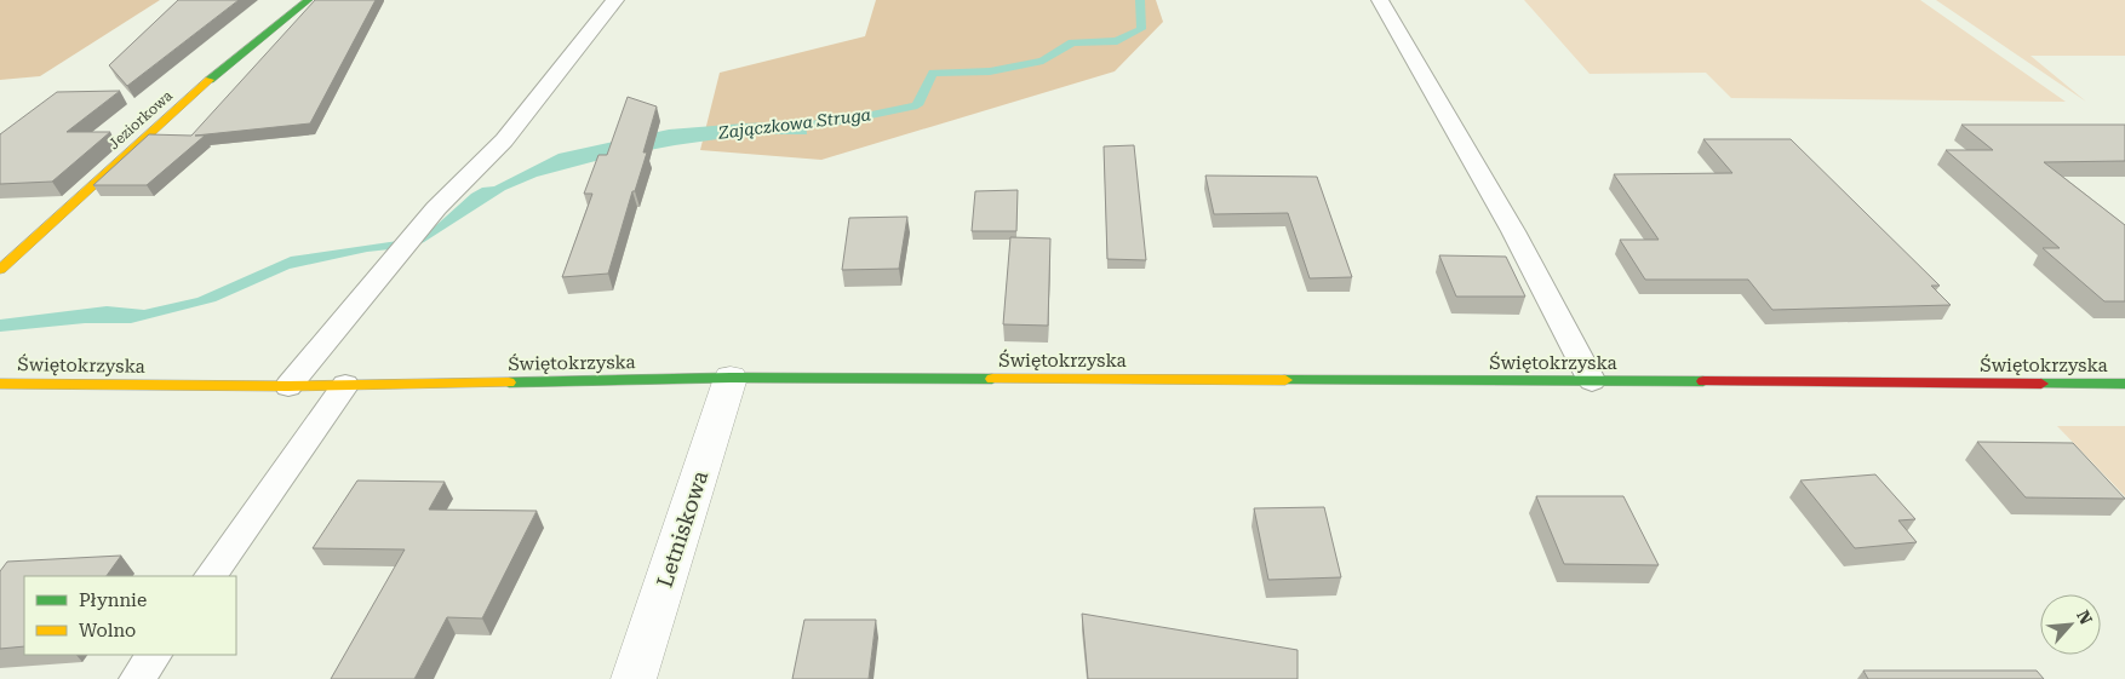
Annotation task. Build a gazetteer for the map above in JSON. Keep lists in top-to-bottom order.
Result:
{
  "streets": {
    "street": ["Jeziorkowa", "Świętokrzyska", "Letniskowa"]
  },
  "crossings": [
    ["Świętokrzyska", "Letniskowa"]
  ],
  "water": ["Zajączkowa Struga"],
  "legend": ["Płynnie", "Wolno"],
  "north": "top right"
}
